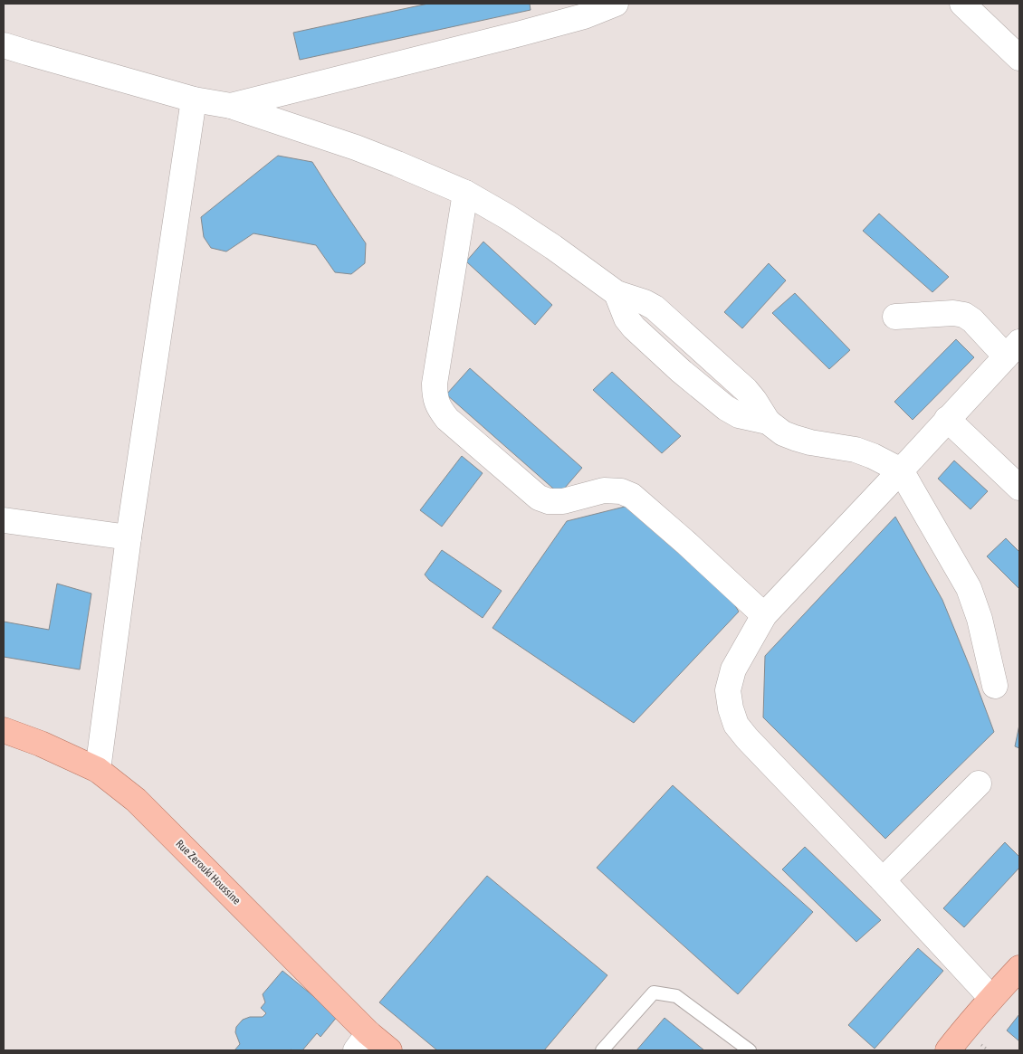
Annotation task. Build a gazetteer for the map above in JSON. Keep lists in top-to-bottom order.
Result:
{
  "streets": {
    "main road": ["Rue Zerouki Houssine"]
  }
}
